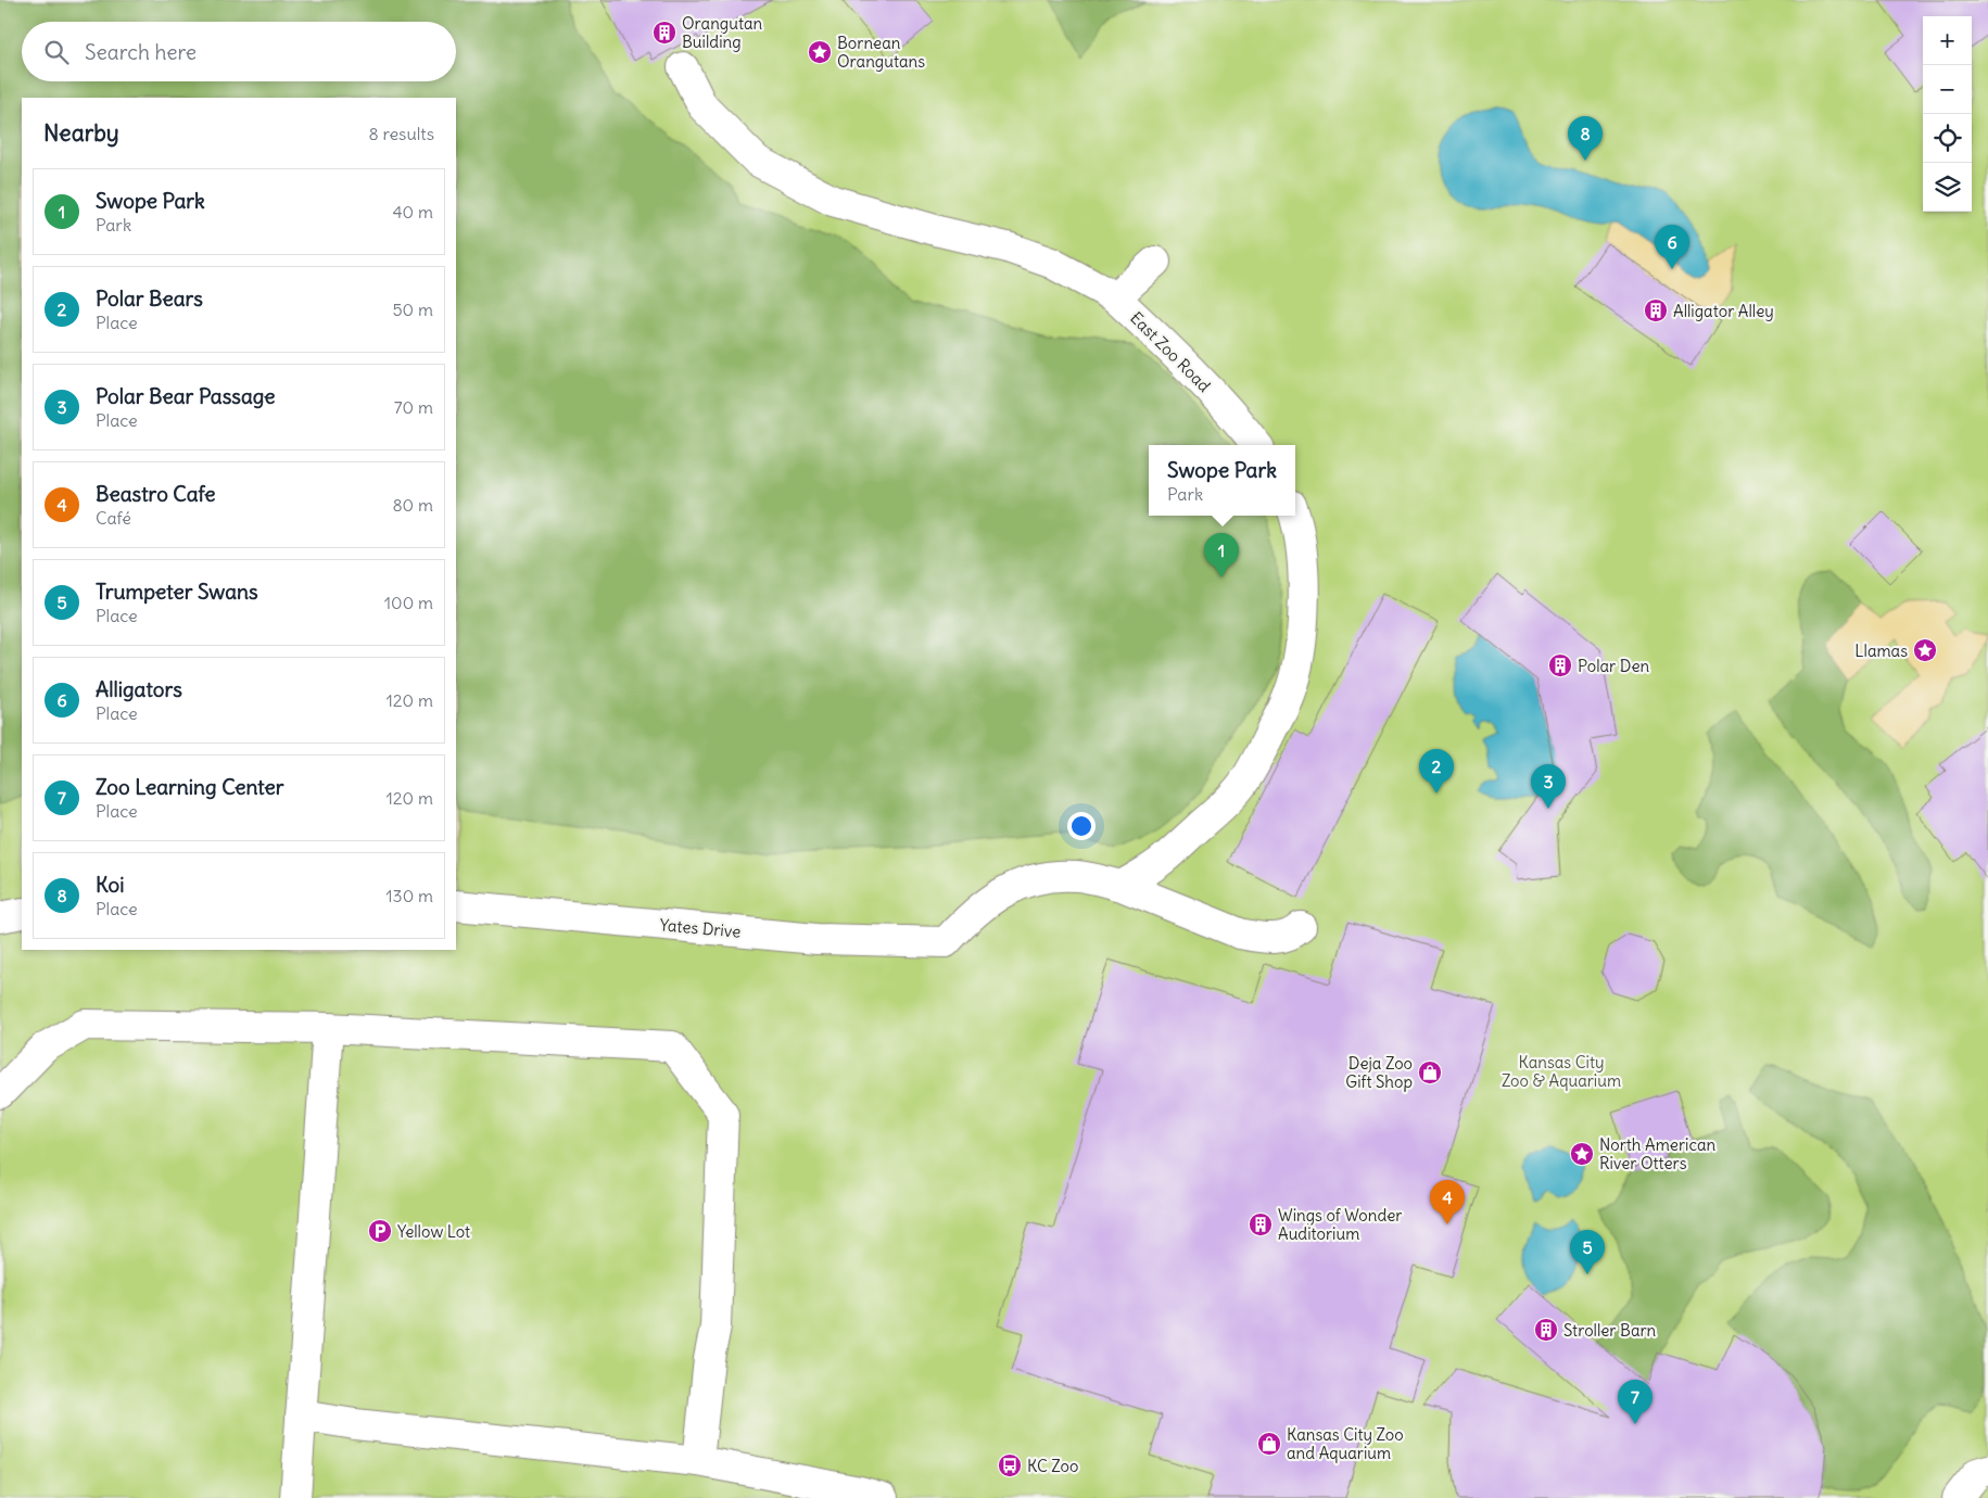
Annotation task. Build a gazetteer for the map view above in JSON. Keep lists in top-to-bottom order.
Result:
{
  "streets": {
    "lane": ["East Zoo Road", "Yates Drive"]
  },
  "parks": ["Kansas City Zoo & Aquarium"],
  "places": {
    "building": [
      "Orangutan Building",
      "Alligator Alley",
      "Polar Den",
      "Wings of Wonder Auditorium",
      "Stroller Barn"
    ],
    "place": ["Bornean Orangutans", "Llamas", "North American River Otters"],
    "shop": ["Deja Zoo Gift Shop", "Kansas City Zoo and Aquarium"],
    "parking": ["Yellow Lot"],
    "bus stop": ["KC Zoo"]
  },
  "page": {
    "map_buttons": ["+", "−"],
    "search": "Search here",
    "heading": ["Nearby", "8 results"],
    "pins": [
      "8",
      "6",
      "1",
      "2",
      "3",
      "4",
      "5",
      "7"
    ],
    "list": [
      {
        "mark": "1",
        "name": "Swope Park",
        "note": "Park",
        "value": "40 m"
      },
      {
        "mark": "2",
        "name": "Polar Bears",
        "note": "Place",
        "value": "50 m"
      },
      {
        "mark": "3",
        "name": "Polar Bear Passage",
        "note": "Place",
        "value": "70 m"
      },
      {
        "mark": "4",
        "name": "Beastro Cafe",
        "note": "Café",
        "value": "80 m"
      },
      {
        "mark": "5",
        "name": "Trumpeter Swans",
        "note": "Place",
        "value": "100 m"
      },
      {
        "mark": "6",
        "name": "Alligators",
        "note": "Place",
        "value": "120 m"
      },
      {
        "mark": "7",
        "name": "Zoo Learning Center",
        "note": "Place",
        "value": "120 m"
      },
      {
        "mark": "8",
        "name": "Koi",
        "note": "Place",
        "value": "130 m"
      }
    ],
    "popup": ["Swope Park", "Park"]
  }
}
